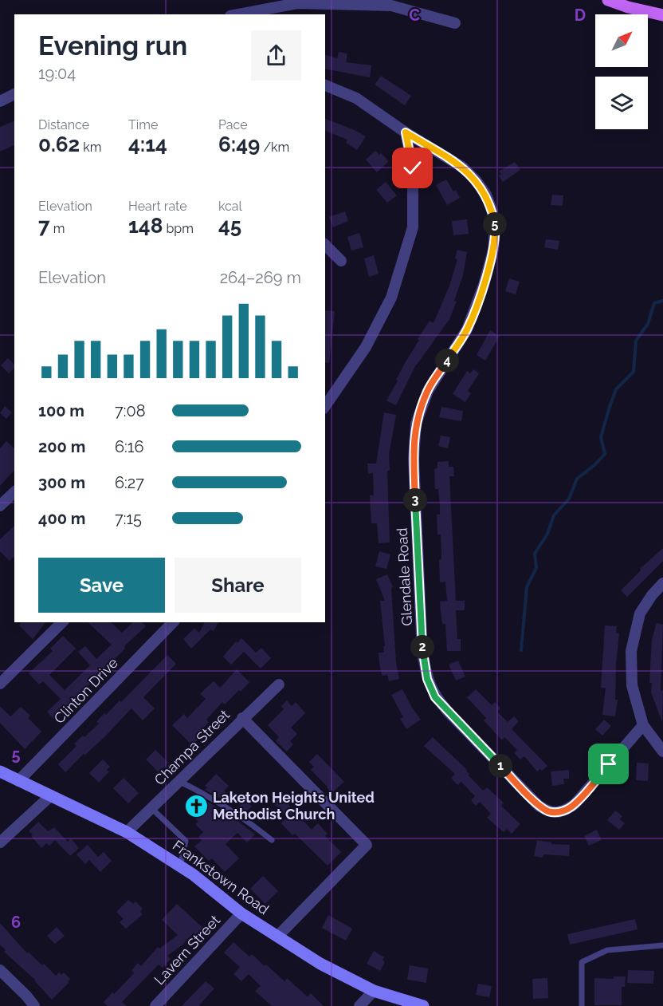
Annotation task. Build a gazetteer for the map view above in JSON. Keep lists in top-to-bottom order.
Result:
{
  "streets": {
    "main road": ["Frankstown Road"],
    "street": [
      "Glendale Road",
      "Clinton Drive",
      "Champa Street",
      "Lavern Street"
    ]
  },
  "crossings": [
    ["Clinton Drive", "Frankstown Road"],
    ["Champa Street", "Frankstown Road"],
    ["Frankstown Road", "Lavern Street"]
  ],
  "places": {
    "church": ["Laketon Heights United Methodist Church"]
  },
  "north": "top right",
  "page": {
    "heading": ["Evening run", "19:04"],
    "stats": [
      ["Distance", "0.62 km"],
      ["Time", "4:14"],
      ["Pace", "6:49 /km"],
      ["Elevation", "7 m"],
      ["Heart rate", "148 bpm"],
      ["kcal", "45"]
    ],
    "pins": [
      "5",
      "4",
      "3",
      "2",
      "1"
    ],
    "chart": ["Elevation", "264–269 m"],
    "list": [
      {
        "name": "100 m",
        "note": "7:08"
      },
      {
        "name": "200 m",
        "note": "6:16"
      },
      {
        "name": "300 m",
        "note": "6:27"
      },
      {
        "name": "400 m",
        "note": "7:15"
      }
    ],
    "buttons": ["Save", "Share"]
  },
  "grid": {
    "columns": ["C", "D"],
    "rows": ["5", "6"]
  }
}
